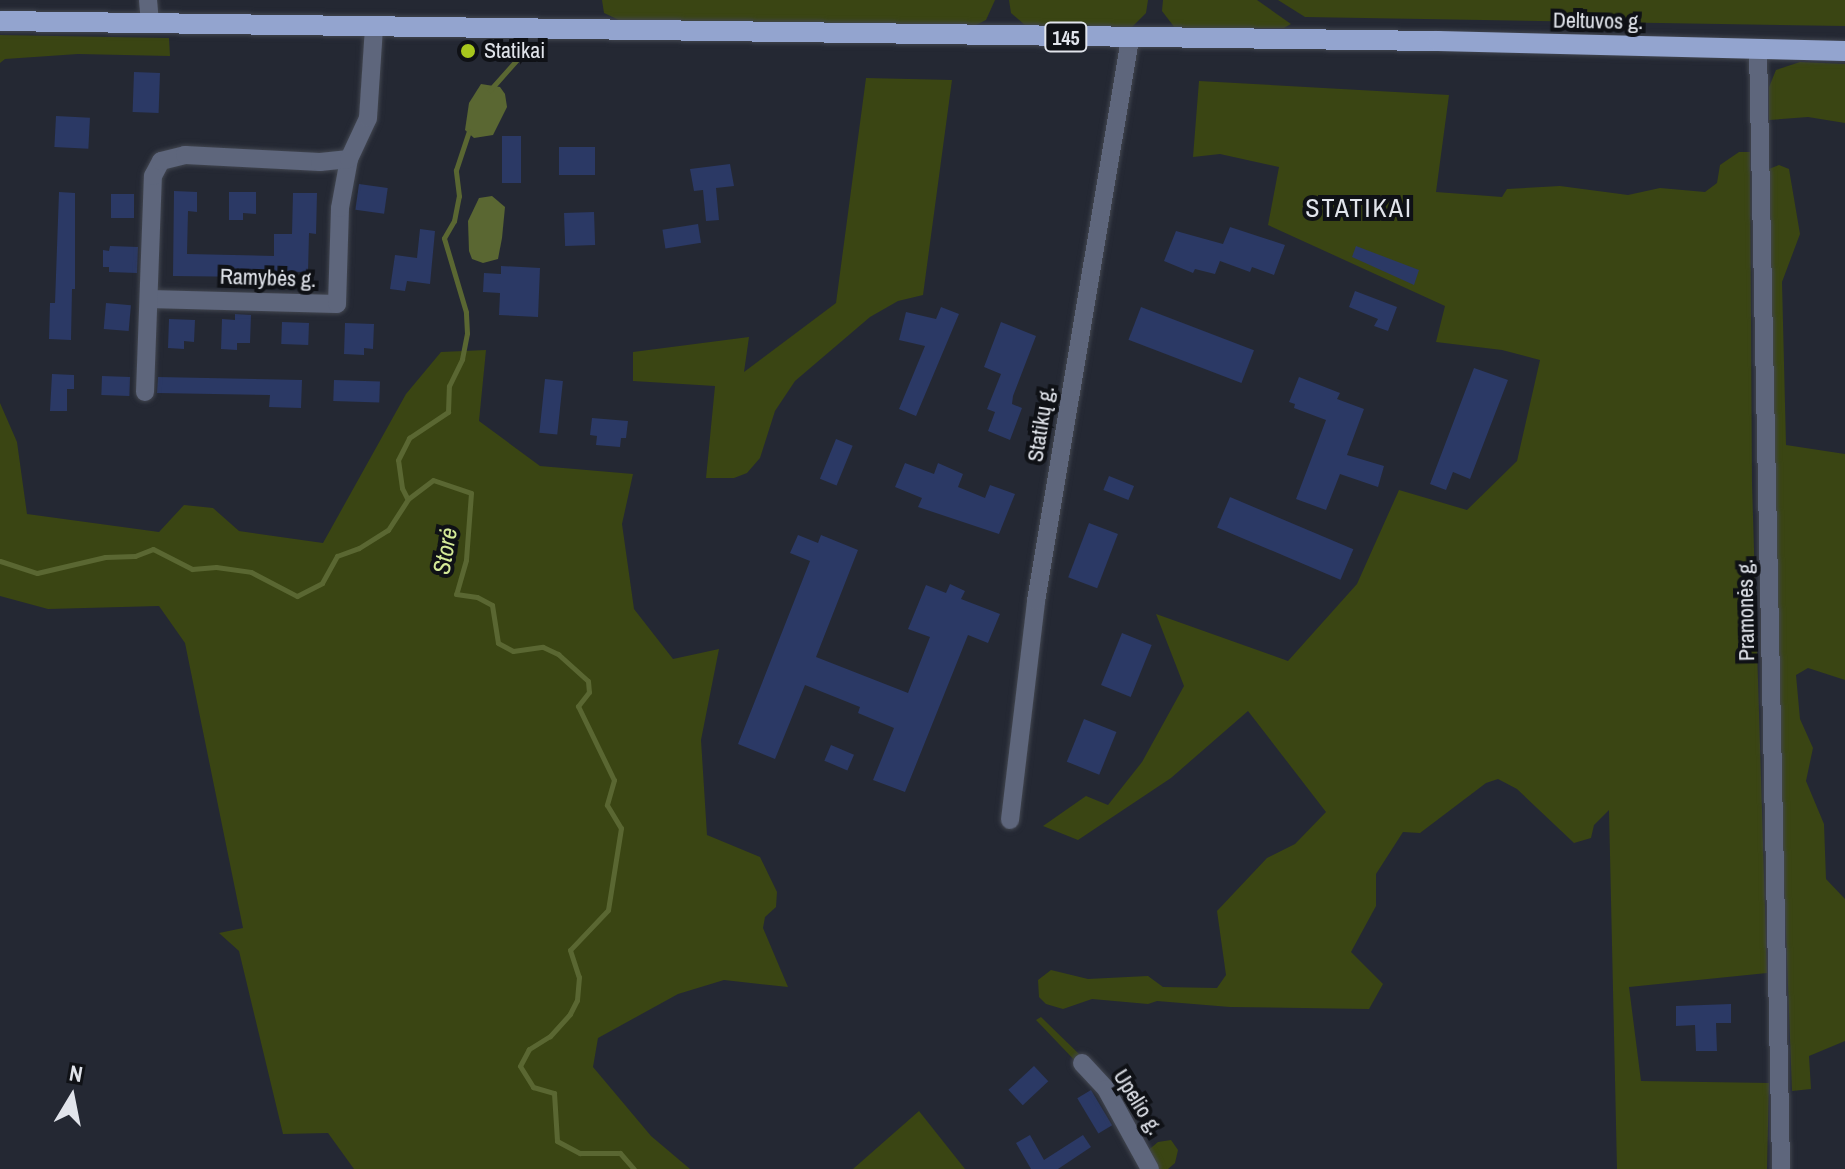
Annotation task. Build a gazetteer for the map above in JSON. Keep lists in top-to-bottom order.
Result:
{
  "streets": {
    "main road": ["Deltuvos g.", "145"],
    "street": [
      "Ramybės g.",
      "Statikų g.",
      "Pramonės g.",
      "Upelio g."
    ]
  },
  "crossings": [
    ["Deltuvos g.", "145"],
    ["Deltuvos g.", "Ramybės g."],
    ["Deltuvos g.", "Statikų g."],
    ["Deltuvos g.", "Pramonės g."]
  ],
  "districts": ["STATIKAI"],
  "water": ["Storė"],
  "places": ["Statikai"],
  "north": "top"
}
